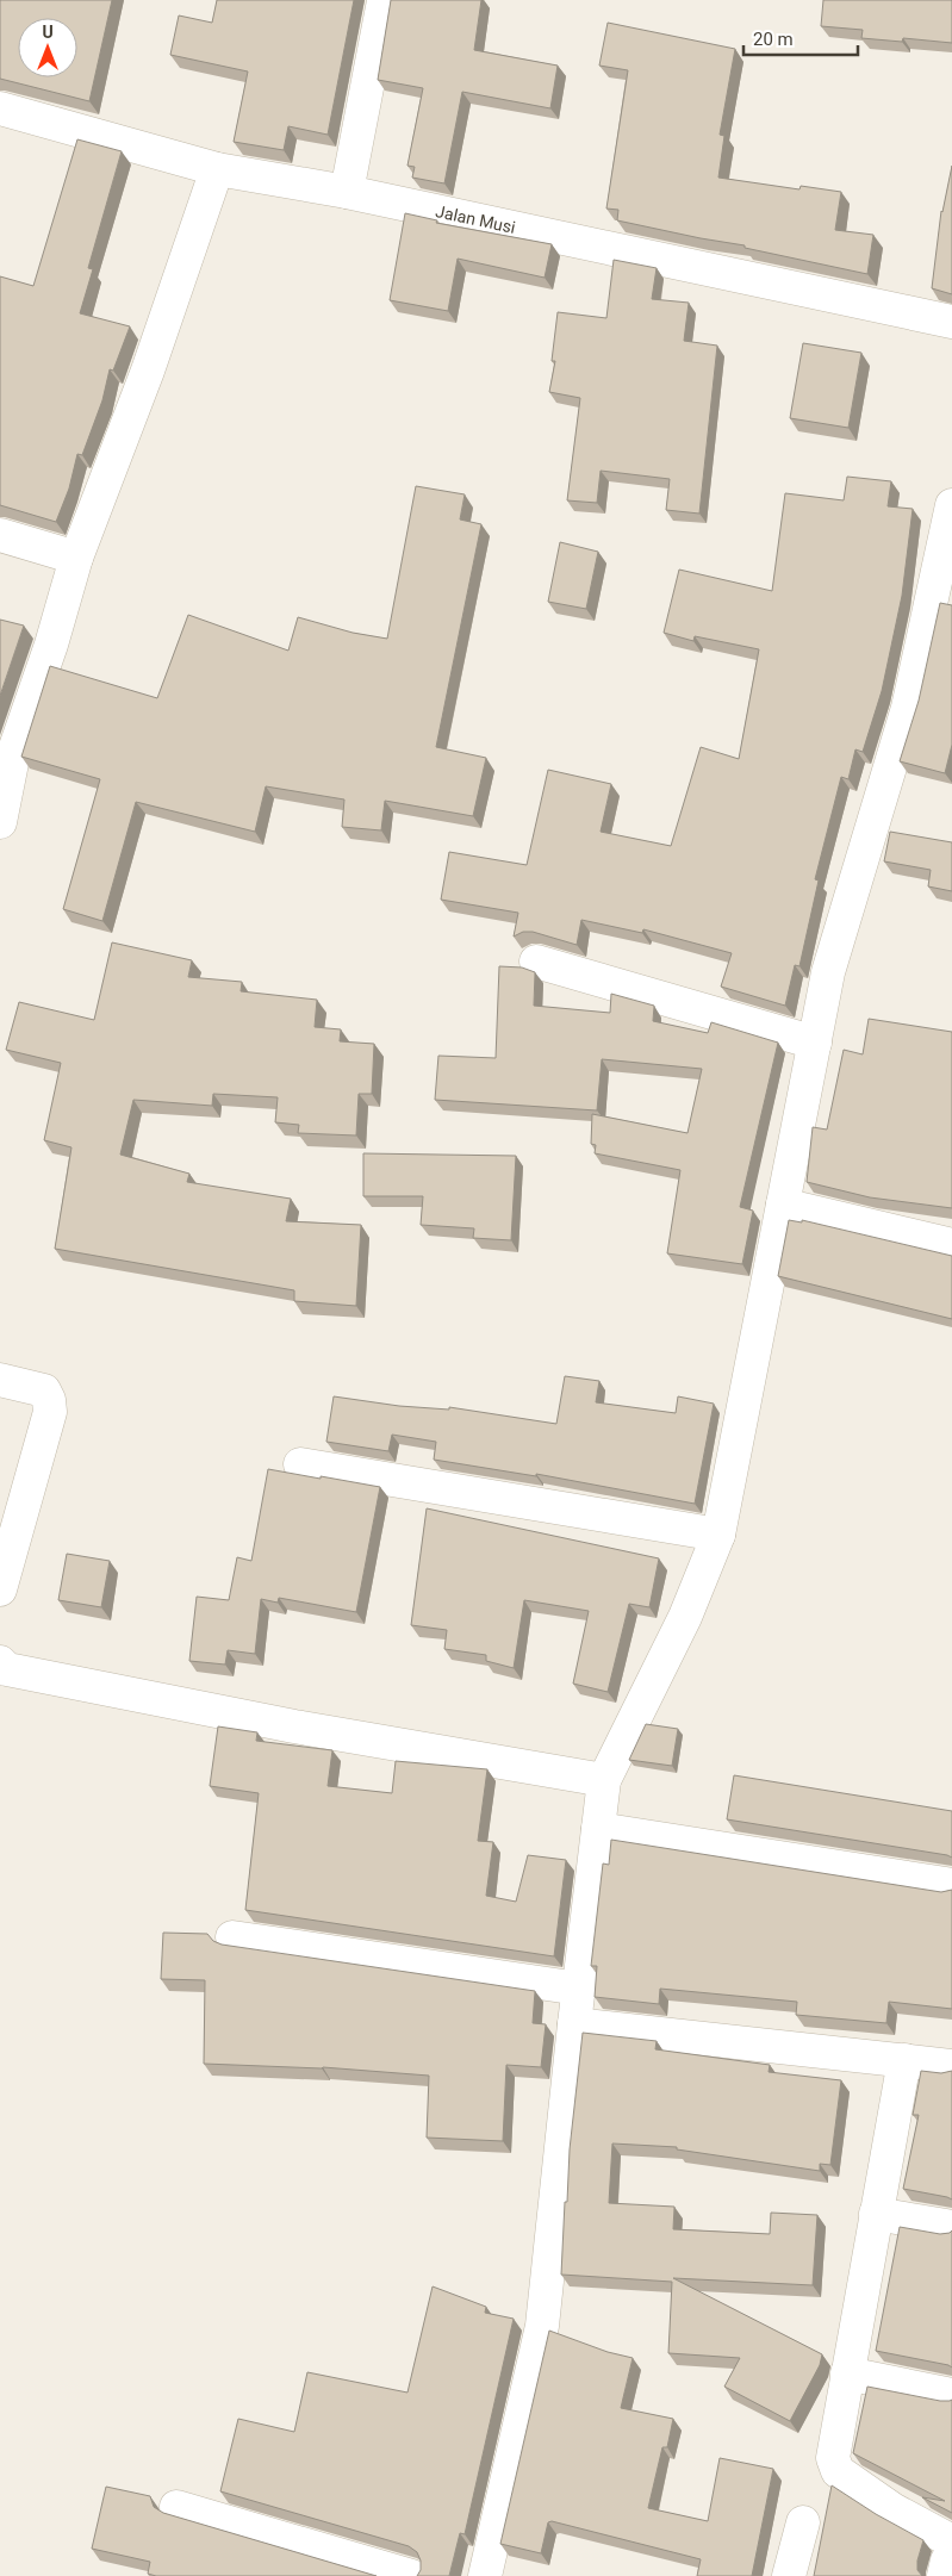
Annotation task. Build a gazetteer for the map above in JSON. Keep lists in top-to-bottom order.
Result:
{
  "streets": {
    "street": ["Jalan Musi"]
  },
  "scale_bar": "20 m",
  "north": "top"
}
